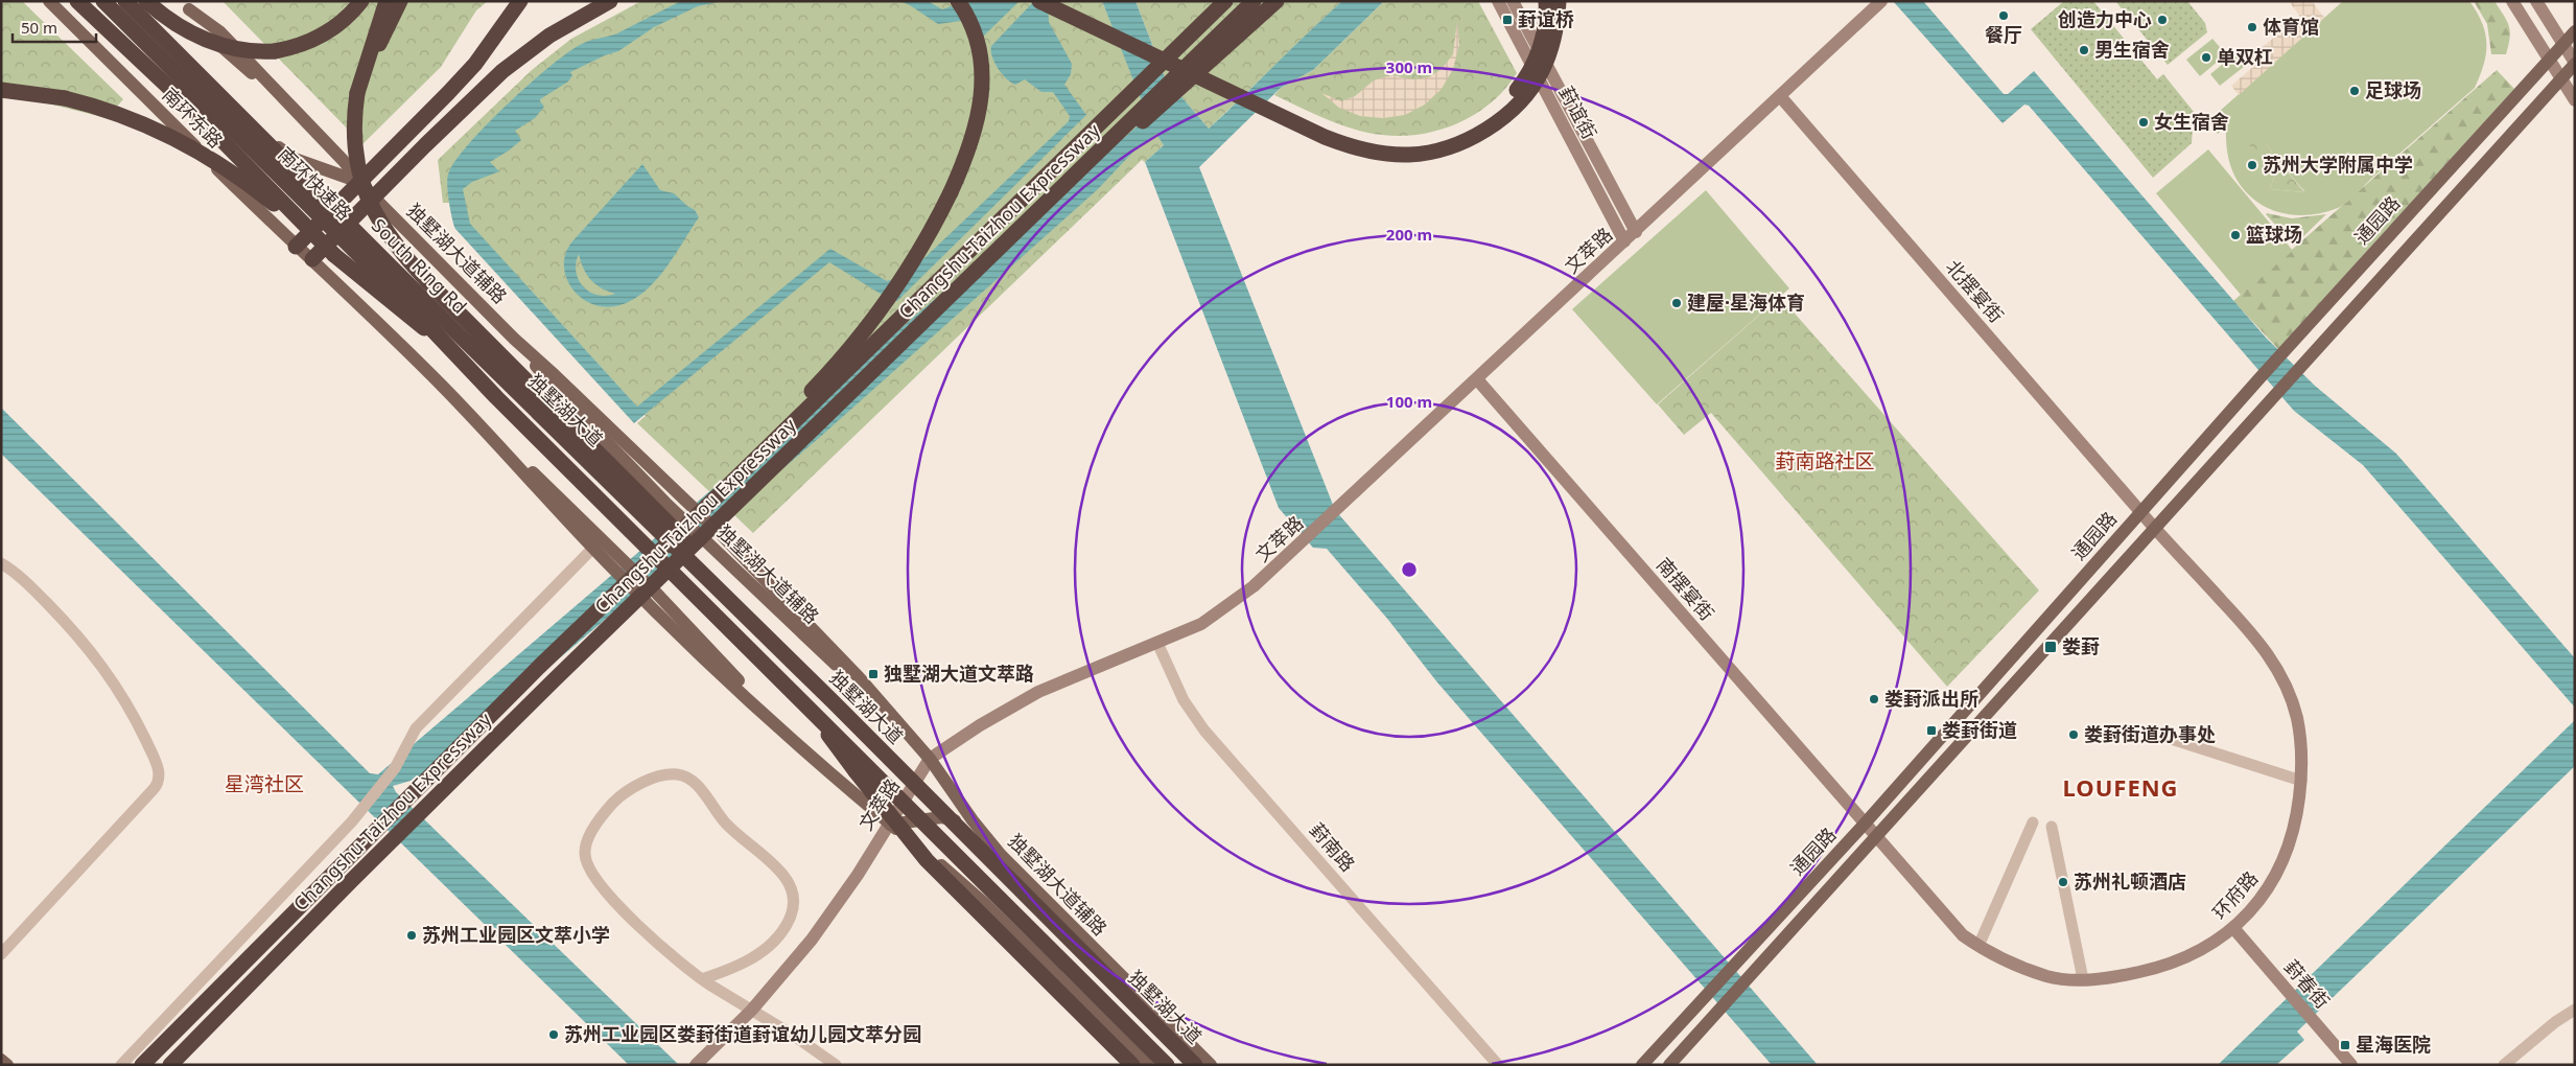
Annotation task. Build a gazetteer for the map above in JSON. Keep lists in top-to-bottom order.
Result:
{
  "streets": {
    "highway": [
      "南环快速路",
      "Changshu-Taizhou Expressway",
      "South Ring Rd",
      "独墅湖大道"
    ],
    "main road": [
      "葑谊街",
      "南环东路",
      "通园路",
      "文萃路",
      "独墅湖大道辅路",
      "北摆宴街",
      "南摆宴街",
      "环府路",
      "葑春街"
    ],
    "street": ["葑南路"]
  },
  "crossings": [
    ["葑谊街", "文萃路"],
    ["南环快速路", "独墅湖大道"],
    ["通园路", "北摆宴街"],
    ["通园路", "南摆宴街"],
    ["通园路", "环府路"],
    ["文萃路", "独墅湖大道辅路"],
    ["文萃路", "北摆宴街"],
    ["文萃路", "南摆宴街"],
    ["文萃路", "葑南路"],
    ["South Ring Rd", "独墅湖大道"],
    ["北摆宴街", "环府路"],
    ["南摆宴街", "环府路"],
    ["环府路", "葑春街"]
  ],
  "districts": ["葑南路社区", "星湾社区", "LOUFENG"],
  "places": {
    "other": [
      "餐厅",
      "创造力中心",
      "体育馆",
      "男生宿舍",
      "单双杠",
      "足球场",
      "女生宿舍",
      "苏州大学附属中学",
      "篮球场",
      "建屋·星海体育",
      "娄葑派出所",
      "娄葑街道办事处",
      "苏州礼顿酒店",
      "苏州工业园区文萃小学",
      "苏州工业园区娄葑街道葑谊幼儿园文萃分园"
    ],
    "transit": [
      "葑谊桥",
      "娄葑",
      "独墅湖大道文萃路",
      "娄葑街道",
      "星海医院"
    ]
  },
  "scale_bar": "50 m",
  "rings": ["300 m", "200 m", "100 m"]
}
